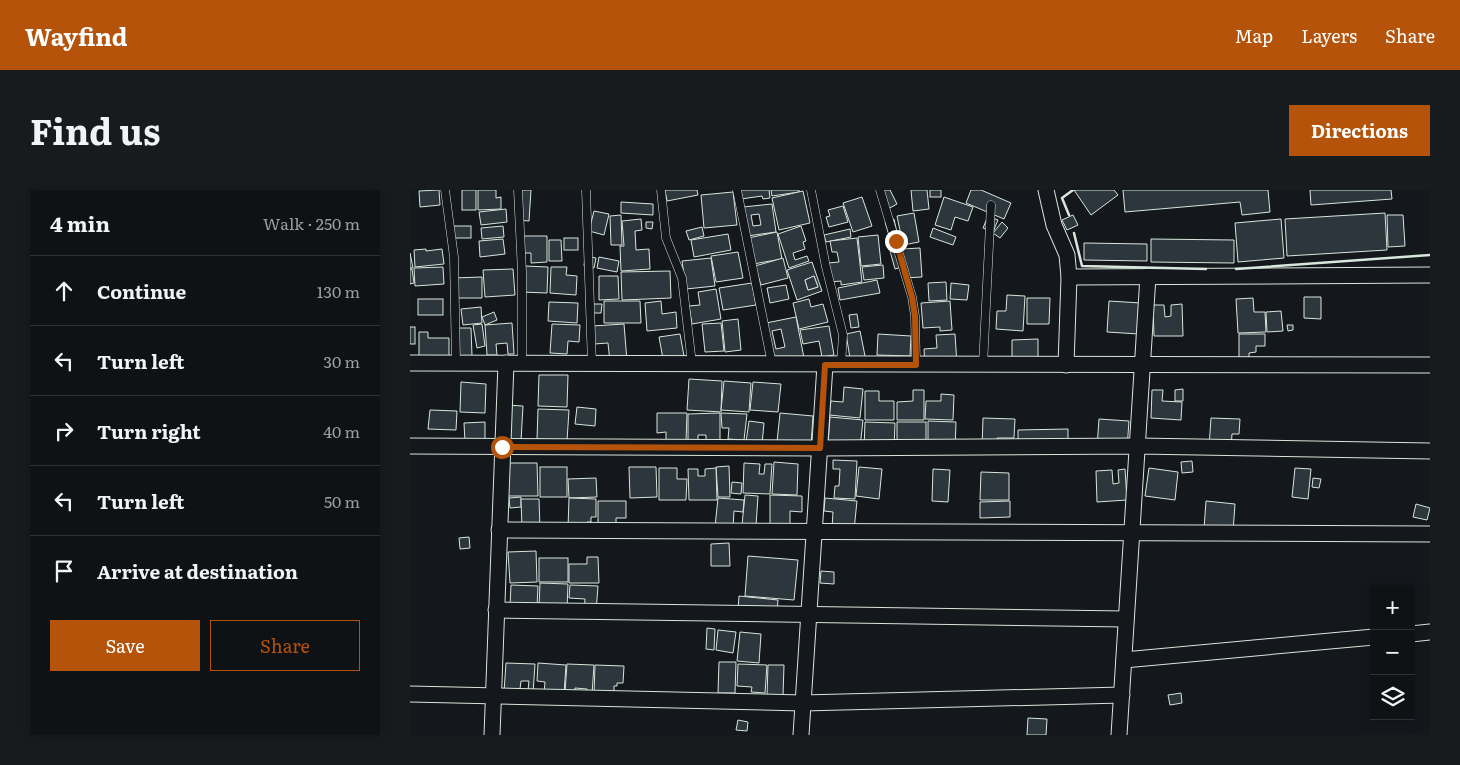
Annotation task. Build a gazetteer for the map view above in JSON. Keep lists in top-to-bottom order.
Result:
{
  "page": {
    "header": "Wayfind",
    "nav": ["Map", "Layers", "Share"],
    "title": "Find us",
    "buttons": [
      "Directions",
      ["Save", "Share"]
    ],
    "heading": ["4 min", "Walk · 250 m"],
    "list": [
      ["Continue", "130 m"],
      ["Turn left", "30 m"],
      ["Turn right", "40 m"],
      ["Turn left", "50 m"],
      "Arrive at destination"
    ],
    "map_buttons": ["+", "−"]
  }
}
